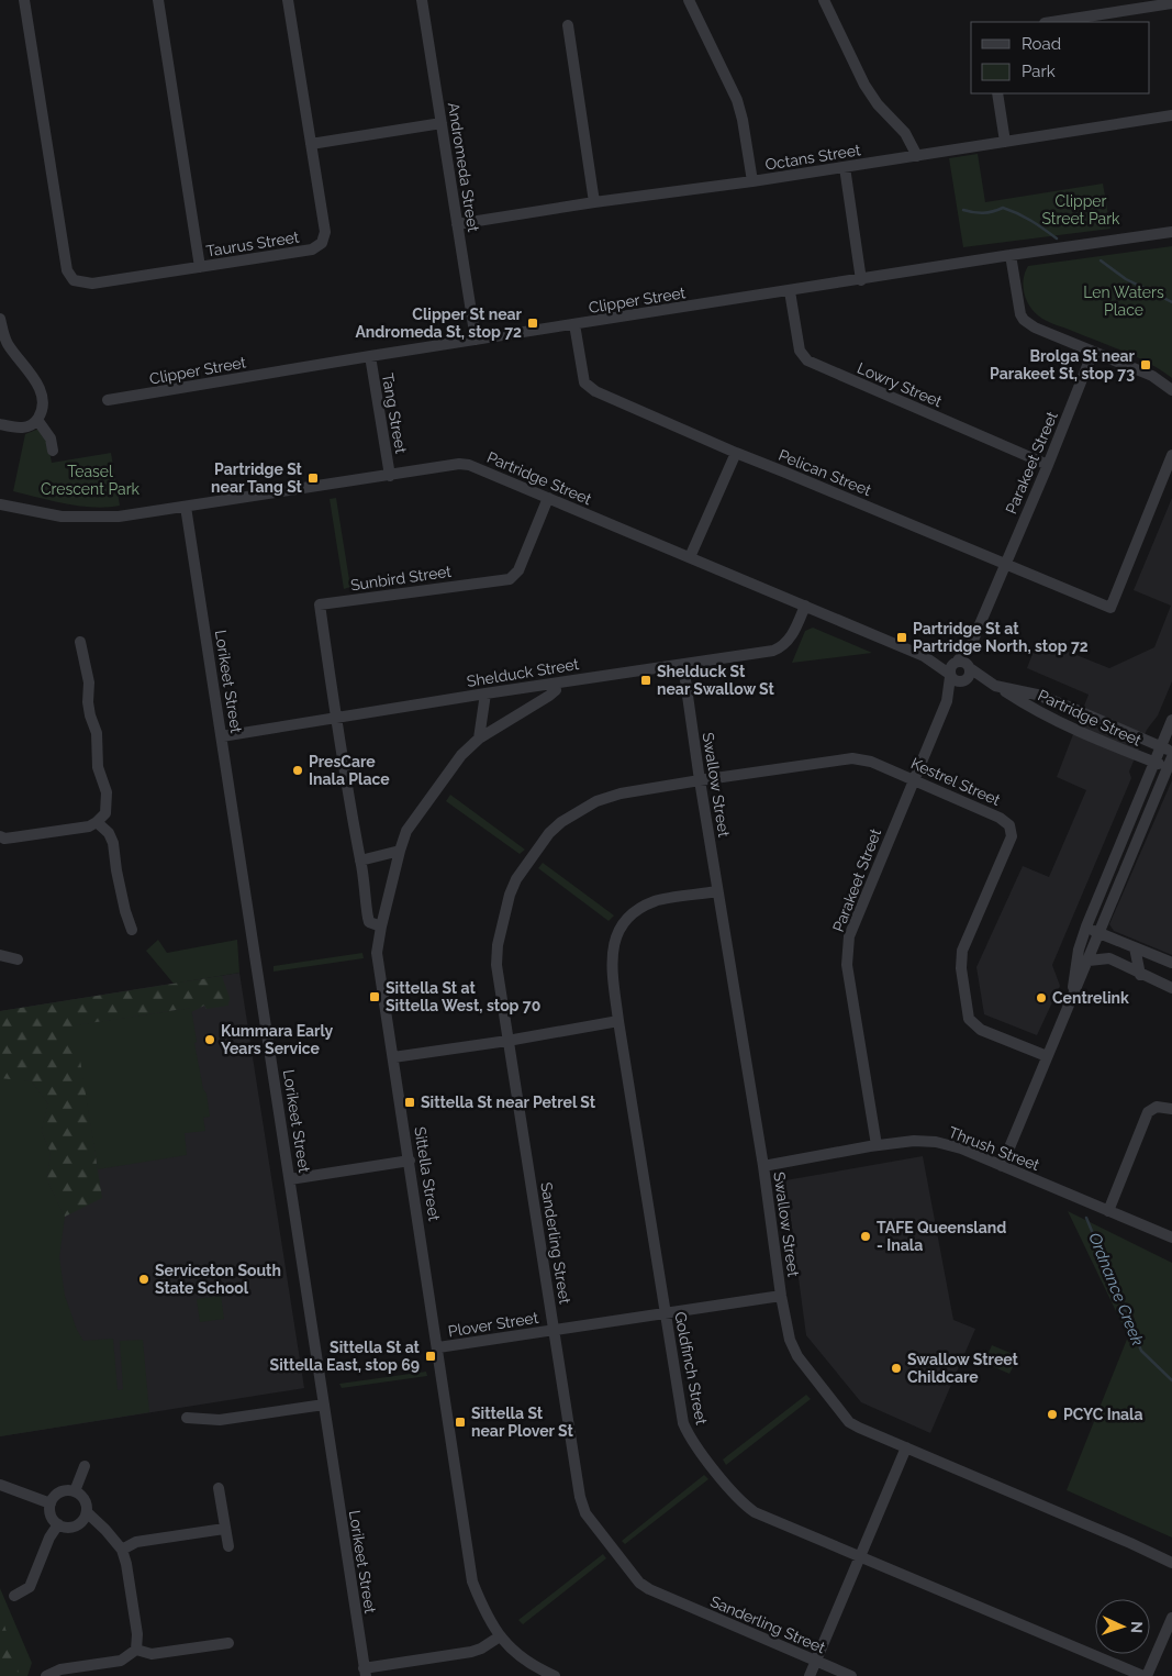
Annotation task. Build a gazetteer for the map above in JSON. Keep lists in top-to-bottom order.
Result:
{
  "streets": {
    "street": [
      "Octans Street",
      "Andromeda Street",
      "Taurus Street",
      "Clipper Street",
      "Lowry Street",
      "Tang Street",
      "Parakeet Street",
      "Pelican Street",
      "Partridge Street",
      "Sunbird Street",
      "Shelduck Street",
      "Lorikeet Street",
      "Kestrel Street",
      "Swallow Street",
      "Thrush Street",
      "Sittella Street",
      "Sanderling Street",
      "Plover Street",
      "Goldfinch Street"
    ]
  },
  "crossings": [
    ["Octans Street", "Andromeda Street"],
    ["Andromeda Street", "Clipper Street"],
    ["Clipper Street", "Lowry Street"],
    ["Clipper Street", "Tang Street"],
    ["Clipper Street", "Pelican Street"],
    ["Lowry Street", "Parakeet Street"],
    ["Tang Street", "Partridge Street"],
    ["Parakeet Street", "Pelican Street"],
    ["Parakeet Street", "Partridge Street"],
    ["Parakeet Street", "Kestrel Street"],
    ["Parakeet Street", "Thrush Street"],
    ["Partridge Street", "Sunbird Street"],
    ["Partridge Street", "Shelduck Street"],
    ["Partridge Street", "Lorikeet Street"],
    ["Sunbird Street", "Shelduck Street"],
    ["Shelduck Street", "Lorikeet Street"],
    ["Shelduck Street", "Swallow Street"],
    ["Shelduck Street", "Sittella Street"],
    ["Kestrel Street", "Swallow Street"],
    ["Kestrel Street", "Sanderling Street"],
    ["Swallow Street", "Thrush Street"],
    ["Swallow Street", "Sanderling Street"],
    ["Swallow Street", "Plover Street"],
    ["Swallow Street", "Goldfinch Street"],
    ["Sittella Street", "Plover Street"],
    ["Sanderling Street", "Plover Street"],
    ["Plover Street", "Goldfinch Street"]
  ],
  "water": ["Ordnance Creek"],
  "parks": ["Clipper Street Park", "Len Waters Place", "Teasel Crescent Park"],
  "places": {
    "transit": [
      "Clipper St near Andromeda St, stop 72",
      "Brolga St near Parakeet St, stop 73",
      "Partridge St near Tang St",
      "Partridge St at Partridge North, stop 72",
      "Shelduck St near Swallow St",
      "Sittella St at Sittella West, stop 70",
      "Sittella St near Petrel St",
      "Sittella St at Sittella East, stop 69",
      "Sittella St near Plover St"
    ],
    "other": [
      "PresCare Inala Place",
      "Centrelink",
      "Kummara Early Years Service",
      "TAFE Queensland - Inala",
      "Serviceton South State School",
      "Swallow Street Childcare",
      "PCYC Inala"
    ]
  },
  "legend": ["Road", "Park"],
  "north": "right"
}
